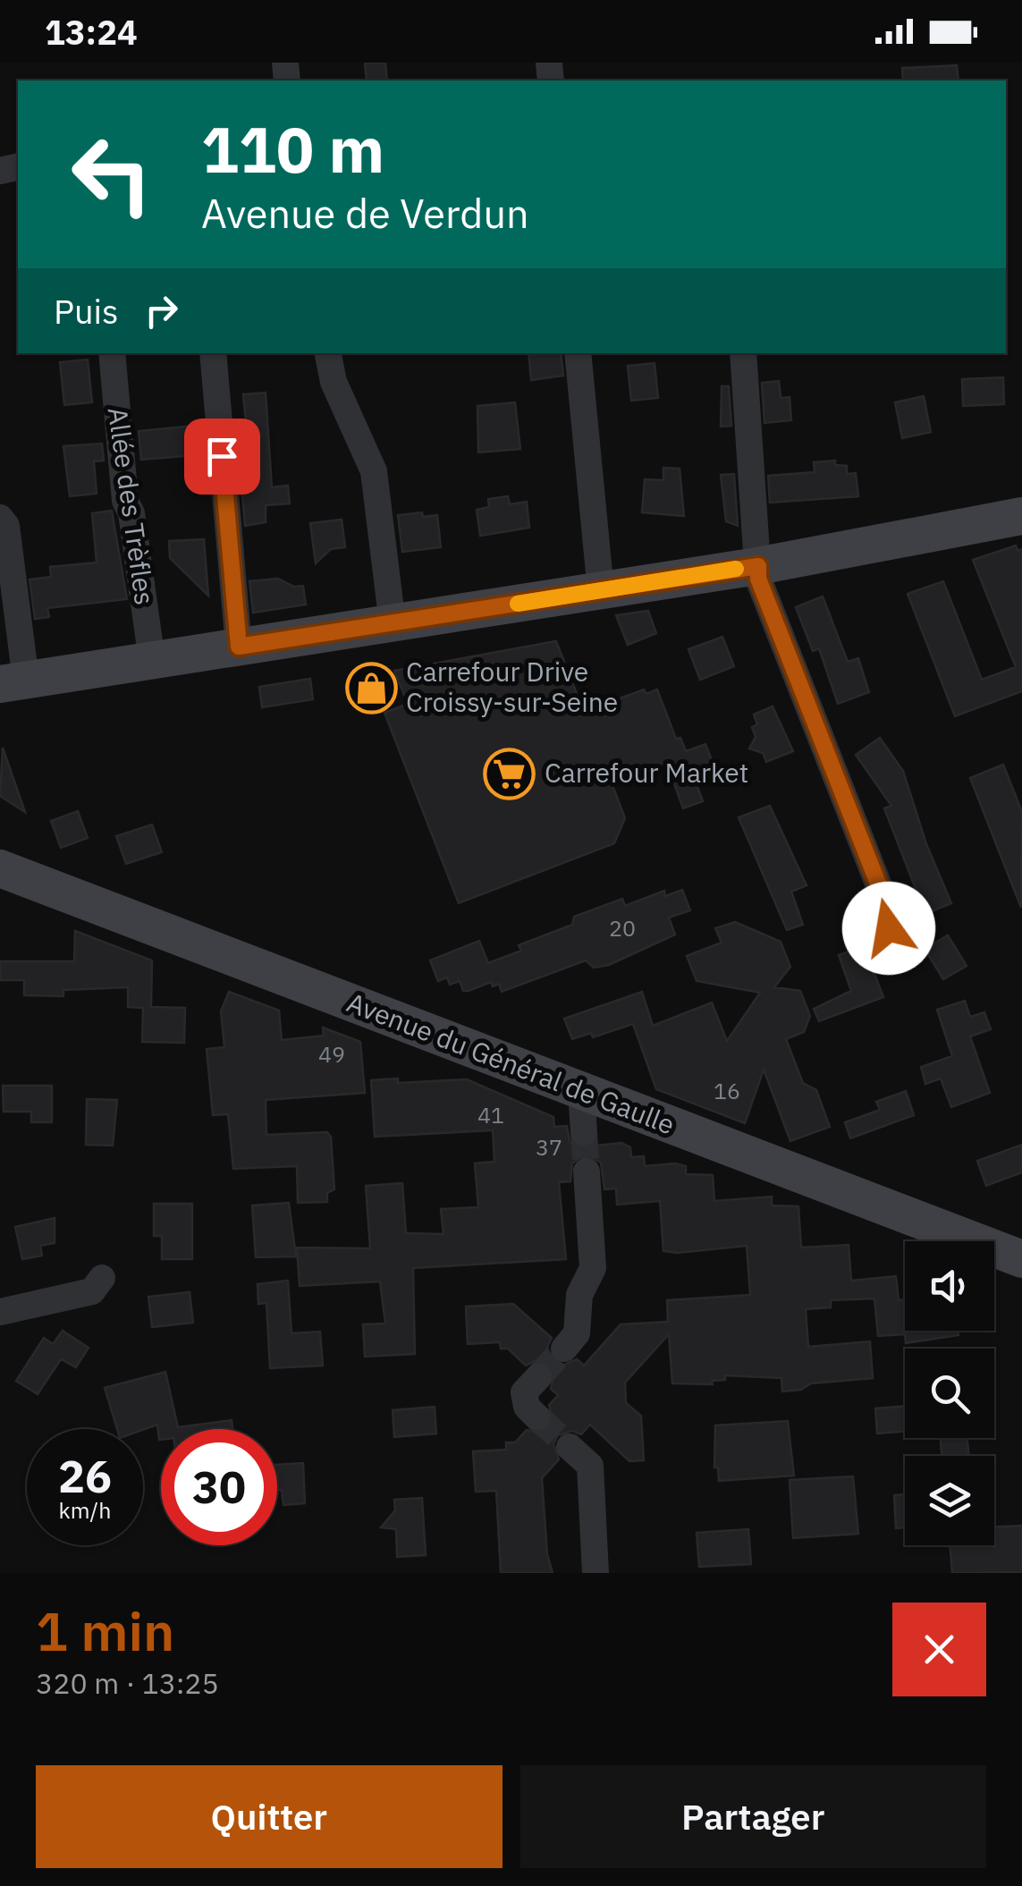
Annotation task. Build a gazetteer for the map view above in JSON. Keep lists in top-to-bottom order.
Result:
{
  "streets": {
    "main road": ["Avenue du Général de Gaulle"],
    "street": ["Allée des Trèfles"]
  },
  "places": {
    "shop": ["Carrefour Drive Croissy-sur-Seine"],
    "supermarket": ["Carrefour Market"]
  },
  "house_numbers": [
    "20",
    "49",
    "16",
    "41",
    "37"
  ],
  "page": {
    "status": "13:24",
    "turn": ["110 m", "Avenue de Verdun"],
    "then": "Puis",
    "speed": "26 km/h",
    "limit": "30",
    "heading": ["1 min", "320 m · 13:25"],
    "buttons": ["Quitter", "Partager"]
  }
}
